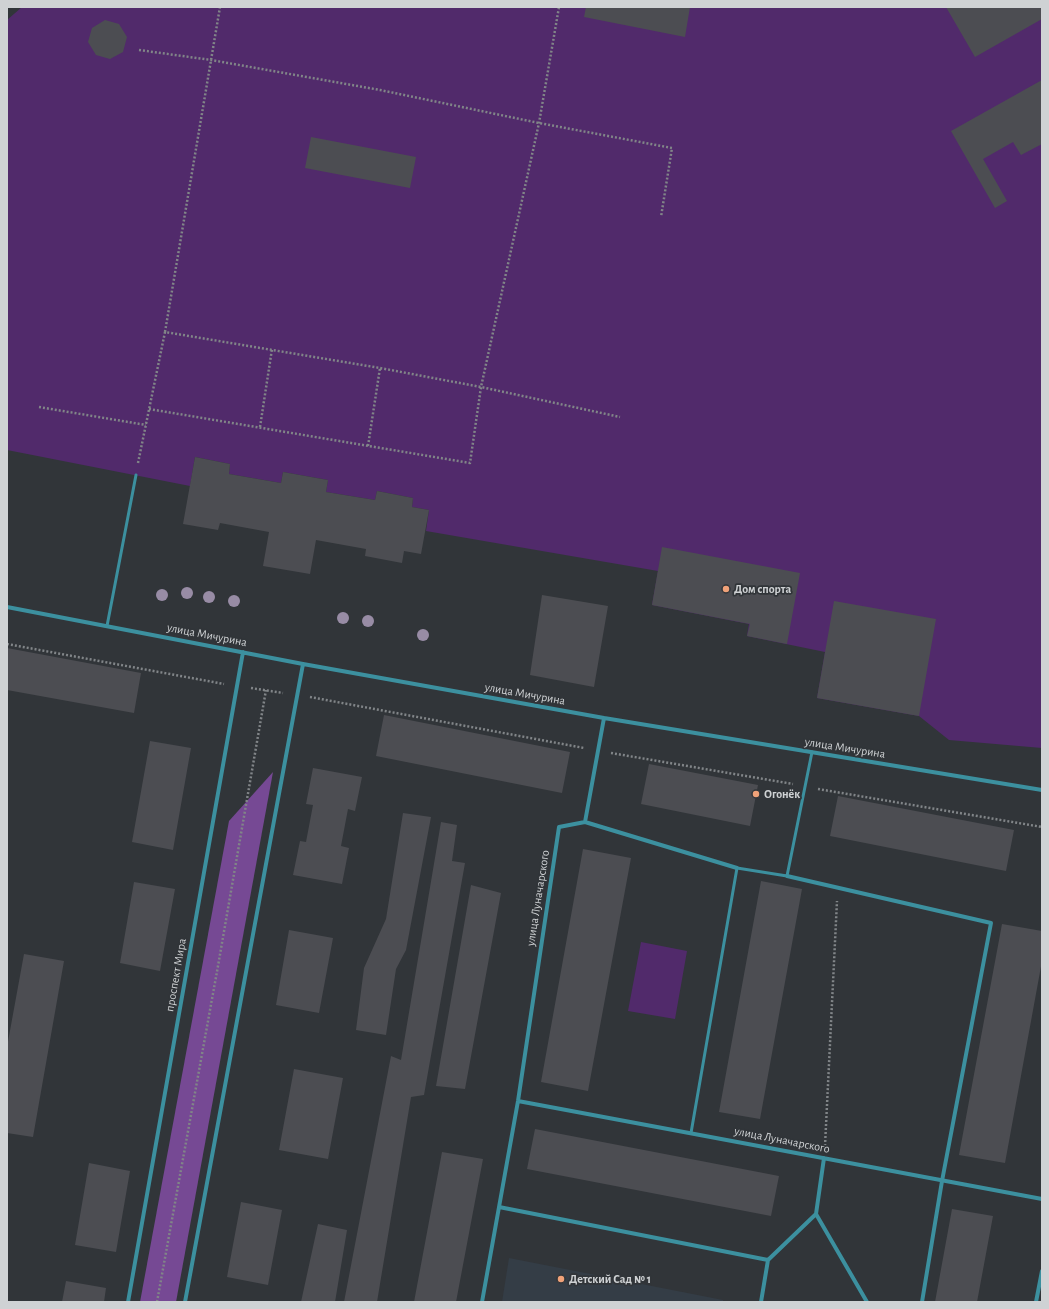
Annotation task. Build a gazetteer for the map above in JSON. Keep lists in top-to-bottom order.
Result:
{
  "streets": {
    "street": ["улица Мичурина", "улица Луначарского", "проспект Мира"]
  },
  "crossings": [
    ["улица Мичурина", "проспект Мира"]
  ],
  "places": ["Дом спорта", "Огонёк", "Детский Сад № 1"]
}
